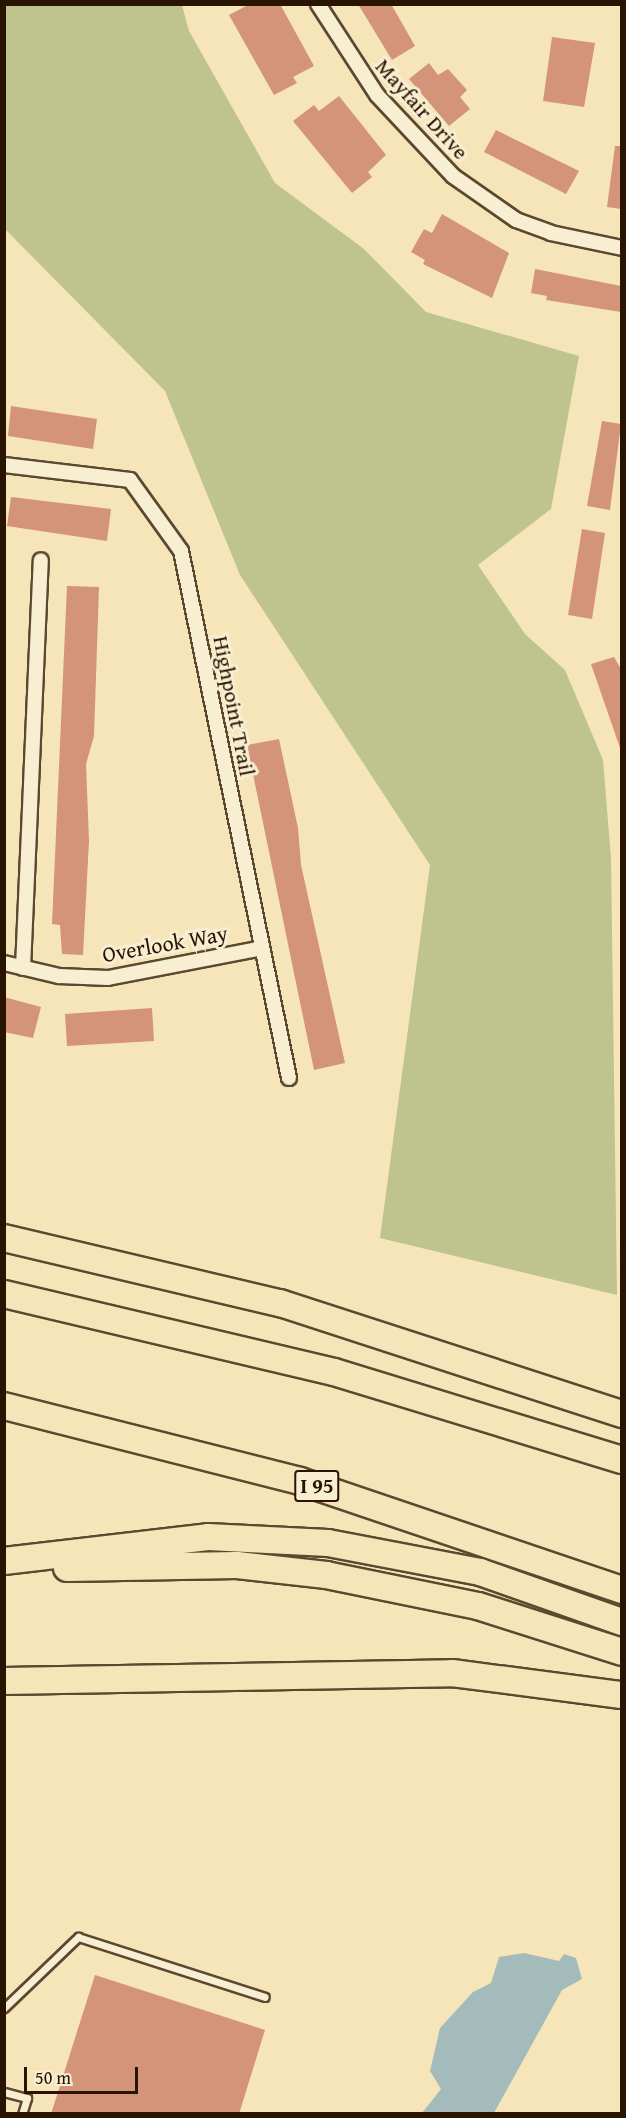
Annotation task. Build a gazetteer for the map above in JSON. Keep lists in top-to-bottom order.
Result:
{
  "streets": {
    "highway": ["I 95"],
    "street": ["Mayfair Drive", "Highpoint Trail", "Overlook Way"]
  },
  "crossings": [
    ["Highpoint Trail", "Overlook Way"]
  ],
  "scale_bar": "50 m"
}
